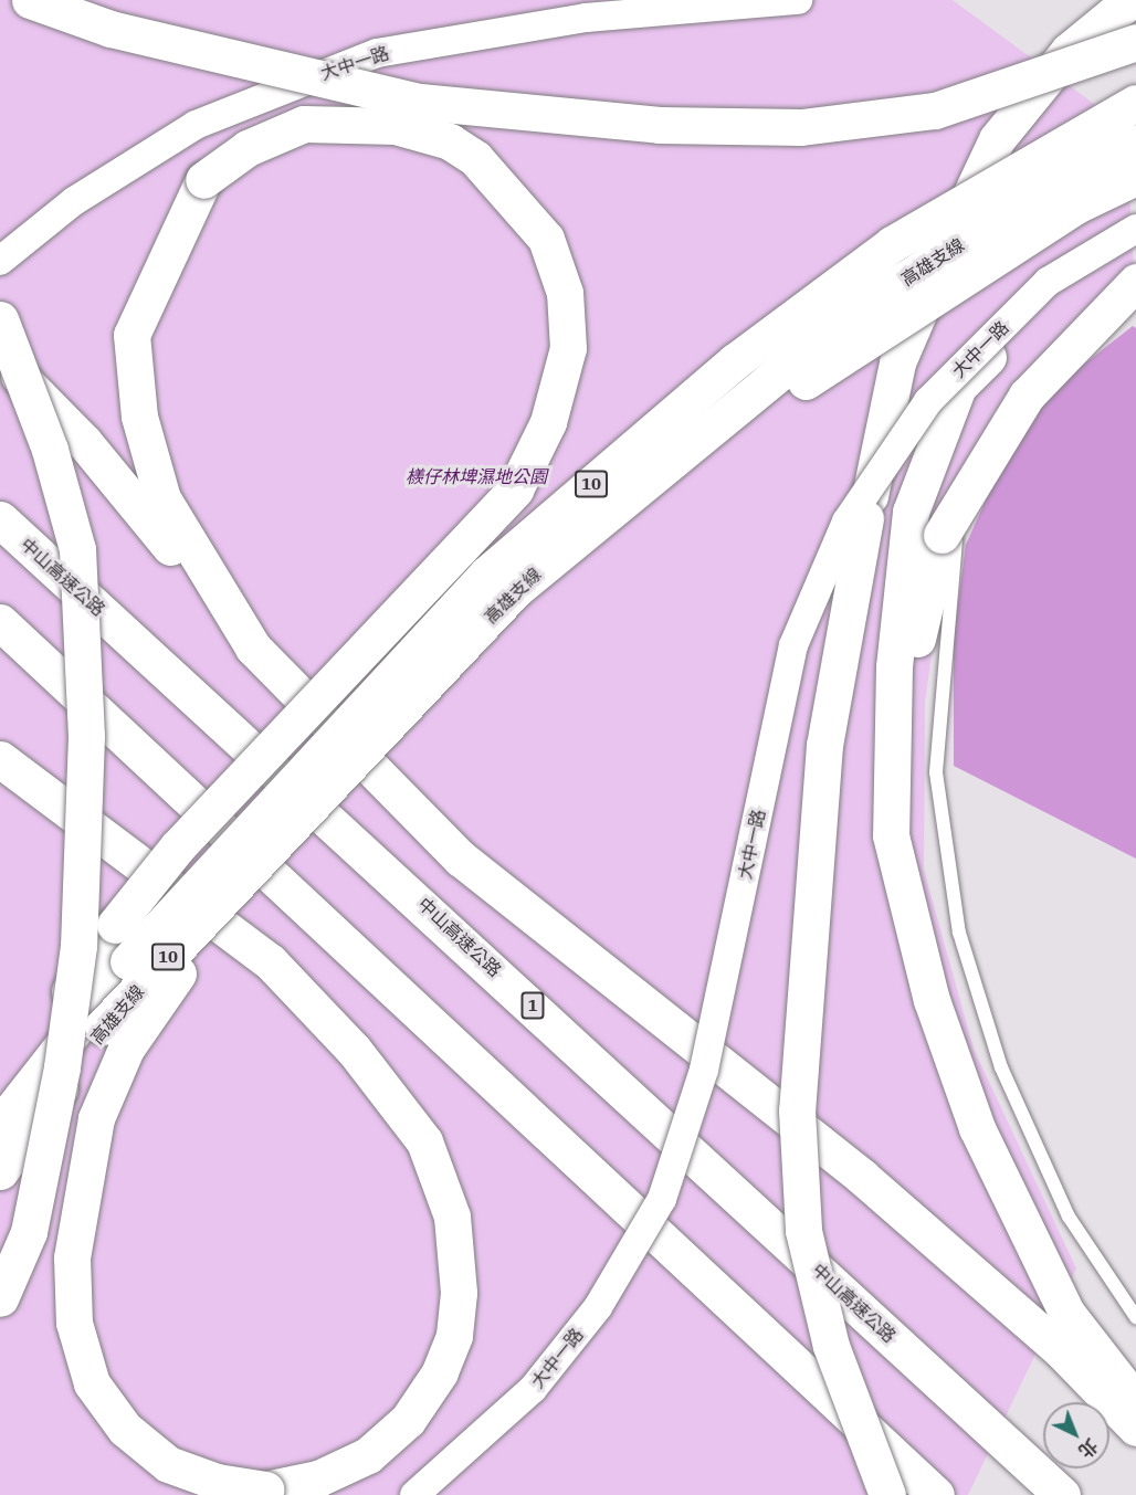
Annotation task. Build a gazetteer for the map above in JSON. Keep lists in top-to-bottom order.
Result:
{
  "streets": {
    "highway": [
      "高雄支線",
      "10",
      "中山高速公路",
      "1"
    ],
    "street": ["大中一路"]
  },
  "parks": ["檨仔林埤濕地公園"],
  "north": "bottom right"
}
